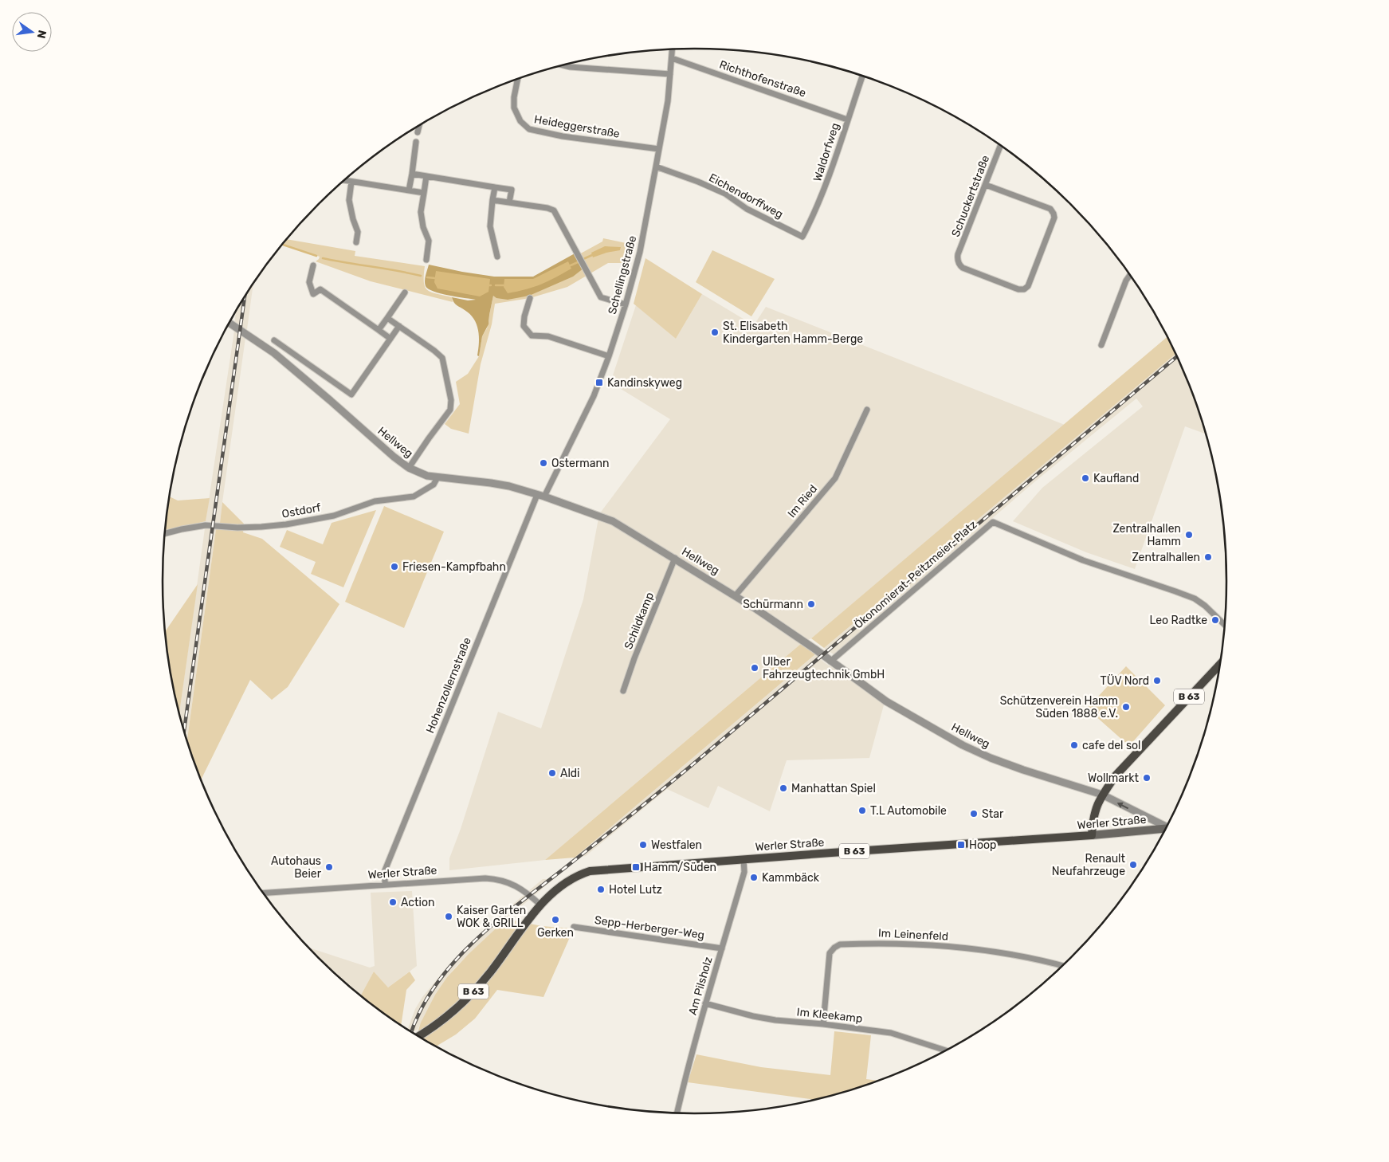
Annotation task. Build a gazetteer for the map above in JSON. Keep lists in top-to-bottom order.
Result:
{
  "streets": {
    "main road": ["B 63", "Werler Straße"],
    "street": [
      "Richthofenstraße",
      "Heideggerstraße",
      "Waldorfweg",
      "Eichendorffweg",
      "Schuckertstraße",
      "Schellingstraße",
      "Hellweg",
      "Im Ried",
      "Ostdorf",
      "Ökonomierat-Peitzmeier-Platz",
      "Schildkamp",
      "Hohenzollernstraße",
      "Sepp-Herberger-Weg",
      "Im Leinenfeld",
      "Am Pilsholz",
      "Im Kleekamp"
    ]
  },
  "crossings": [
    ["Richthofenstraße", "Waldorfweg"],
    ["Richthofenstraße", "Schellingstraße"],
    ["Heideggerstraße", "Schellingstraße"],
    ["Waldorfweg", "Eichendorffweg"],
    ["Eichendorffweg", "Schellingstraße"],
    ["Schellingstraße", "Hellweg"],
    ["Schellingstraße", "Hohenzollernstraße"],
    ["Hellweg", "Im Ried"],
    ["Hellweg", "Ostdorf"],
    ["Hellweg", "Ökonomierat-Peitzmeier-Platz"],
    ["Hellweg", "Schildkamp"],
    ["Hellweg", "Hohenzollernstraße"],
    ["Hellweg", "B 63"],
    ["Hohenzollernstraße", "Werler Straße"],
    ["B 63", "Werler Straße"],
    ["Werler Straße", "Am Pilsholz"],
    ["Sepp-Herberger-Weg", "Am Pilsholz"],
    ["Im Leinenfeld", "Im Kleekamp"],
    ["Am Pilsholz", "Im Kleekamp"]
  ],
  "places": {
    "other": [
      "St. Elisabeth Kindergarten Hamm-Berge",
      "Ostermann",
      "Kaufland",
      "Zentralhallen Hamm",
      "Zentralhallen",
      "Friesen-Kampfbahn",
      "Schürmann",
      "Leo Radtke",
      "Ulber Fahrzeugtechnik GmbH",
      "TÜV Nord",
      "Schützenverein Hamm Süden 1888 e.V.",
      "cafe del sol",
      "Aldi",
      "Wollmarkt",
      "Manhattan Spiel",
      "T.L Automobile",
      "Star",
      "Westfalen",
      "Renault Neufahrzeuge",
      "Autohaus Beier",
      "Kammbäck",
      "Hotel Lutz",
      "Action",
      "Kaiser Garten WOK & GRILL",
      "Gerken"
    ],
    "transit": ["Kandinskyweg", "Hoop", "Hamm/Süden"]
  },
  "north": "right"
}
